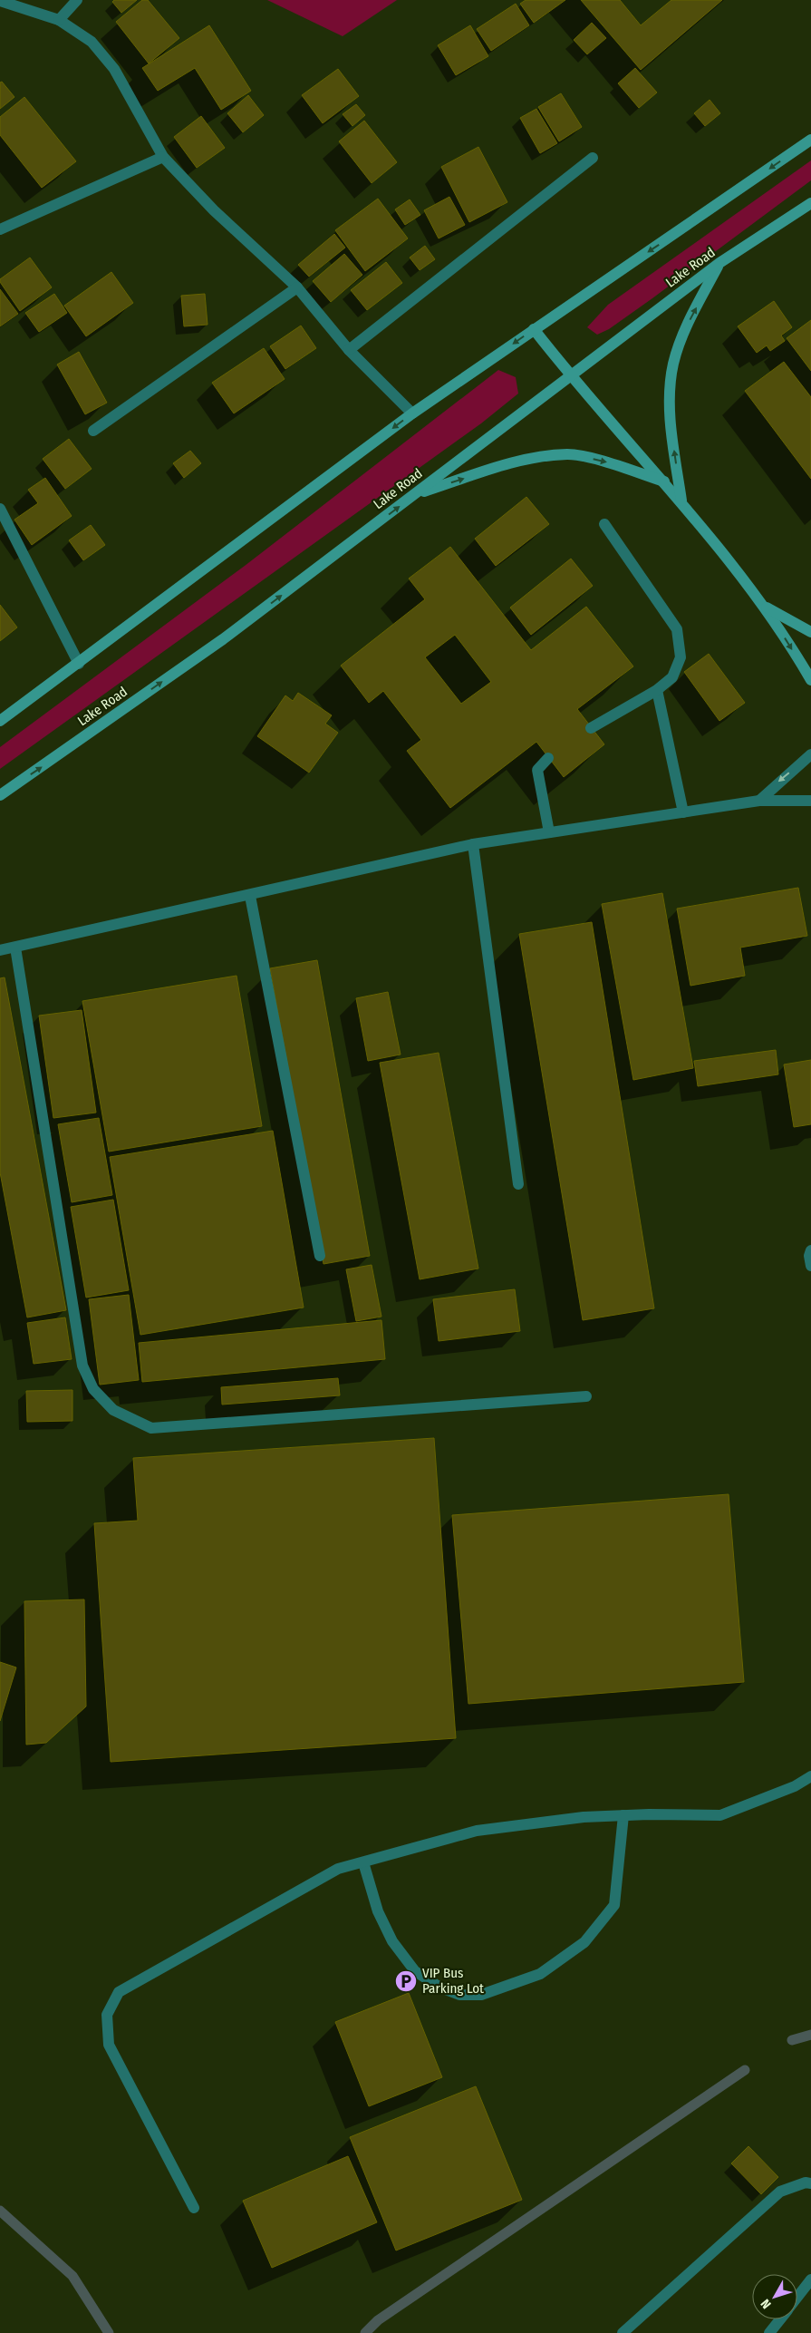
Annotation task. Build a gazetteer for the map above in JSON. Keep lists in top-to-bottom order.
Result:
{
  "streets": {
    "main road": ["Lake Road"]
  },
  "places": {
    "parking": ["VIP Bus Parking Lot"]
  },
  "north": "bottom left"
}
